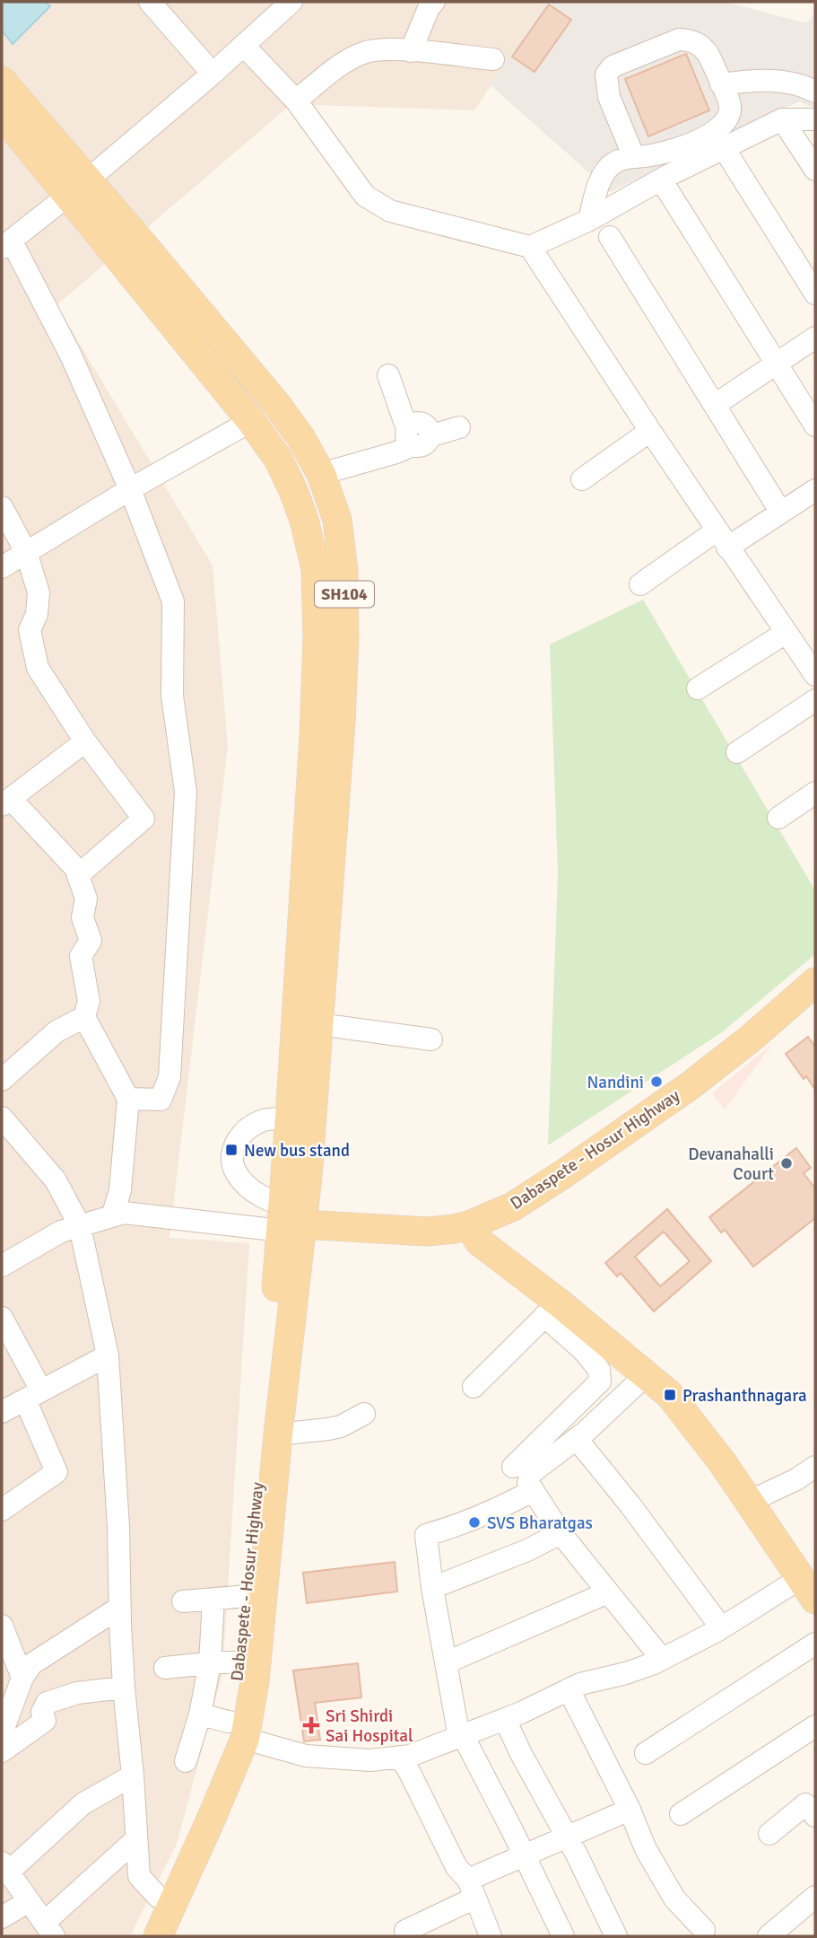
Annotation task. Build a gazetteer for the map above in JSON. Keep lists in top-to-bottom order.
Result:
{
  "streets": {
    "main road": ["SH104", "Dabaspete - Hosur Highway"]
  },
  "crossings": [
    ["SH104", "Dabaspete - Hosur Highway"]
  ],
  "places": {
    "other": ["Nandini", "Devanahalli Court", "SVS Bharatgas"],
    "transit": ["New bus stand", "Prashanthnagara"],
    "health": ["Sri Shirdi Sai Hospital"]
  }
}
